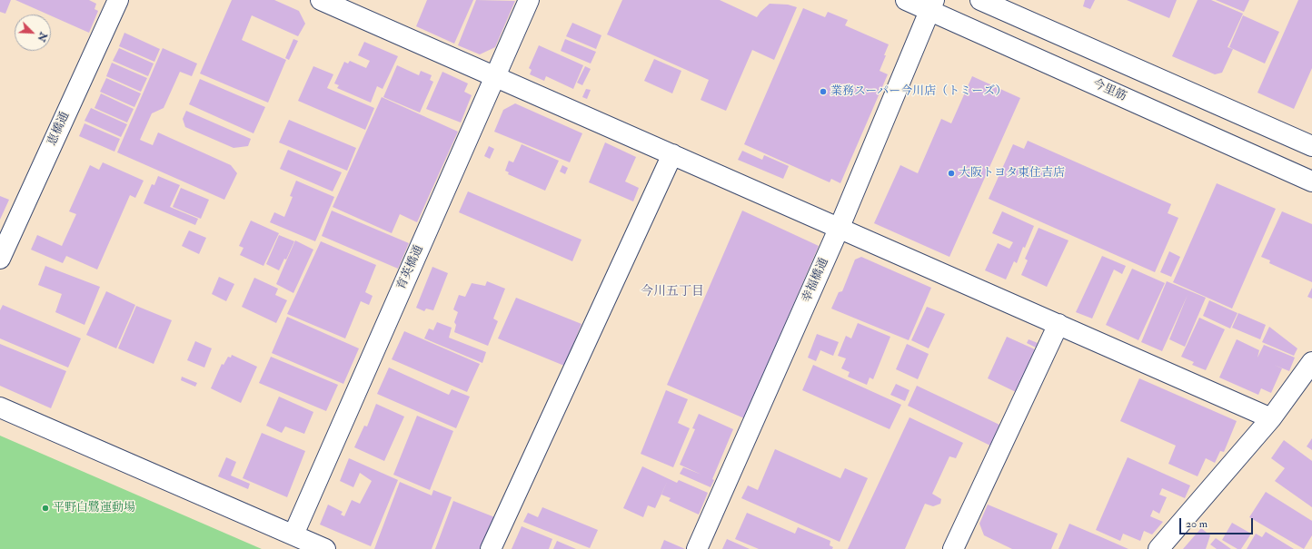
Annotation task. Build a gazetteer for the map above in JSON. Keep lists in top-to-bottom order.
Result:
{
  "streets": {
    "street": [
      "今里筋",
      "恵橋通",
      "育英橋通",
      "幸福橋通"
    ]
  },
  "crossings": [
    ["今里筋", "幸福橋通"]
  ],
  "districts": ["今川五丁目"],
  "places": ["業務スーパー今川店（トミーズ）", "大阪トヨタ東住吉店", "平野白鷺運動場"],
  "scale_bar": "20 m",
  "north": "bottom right"
}
